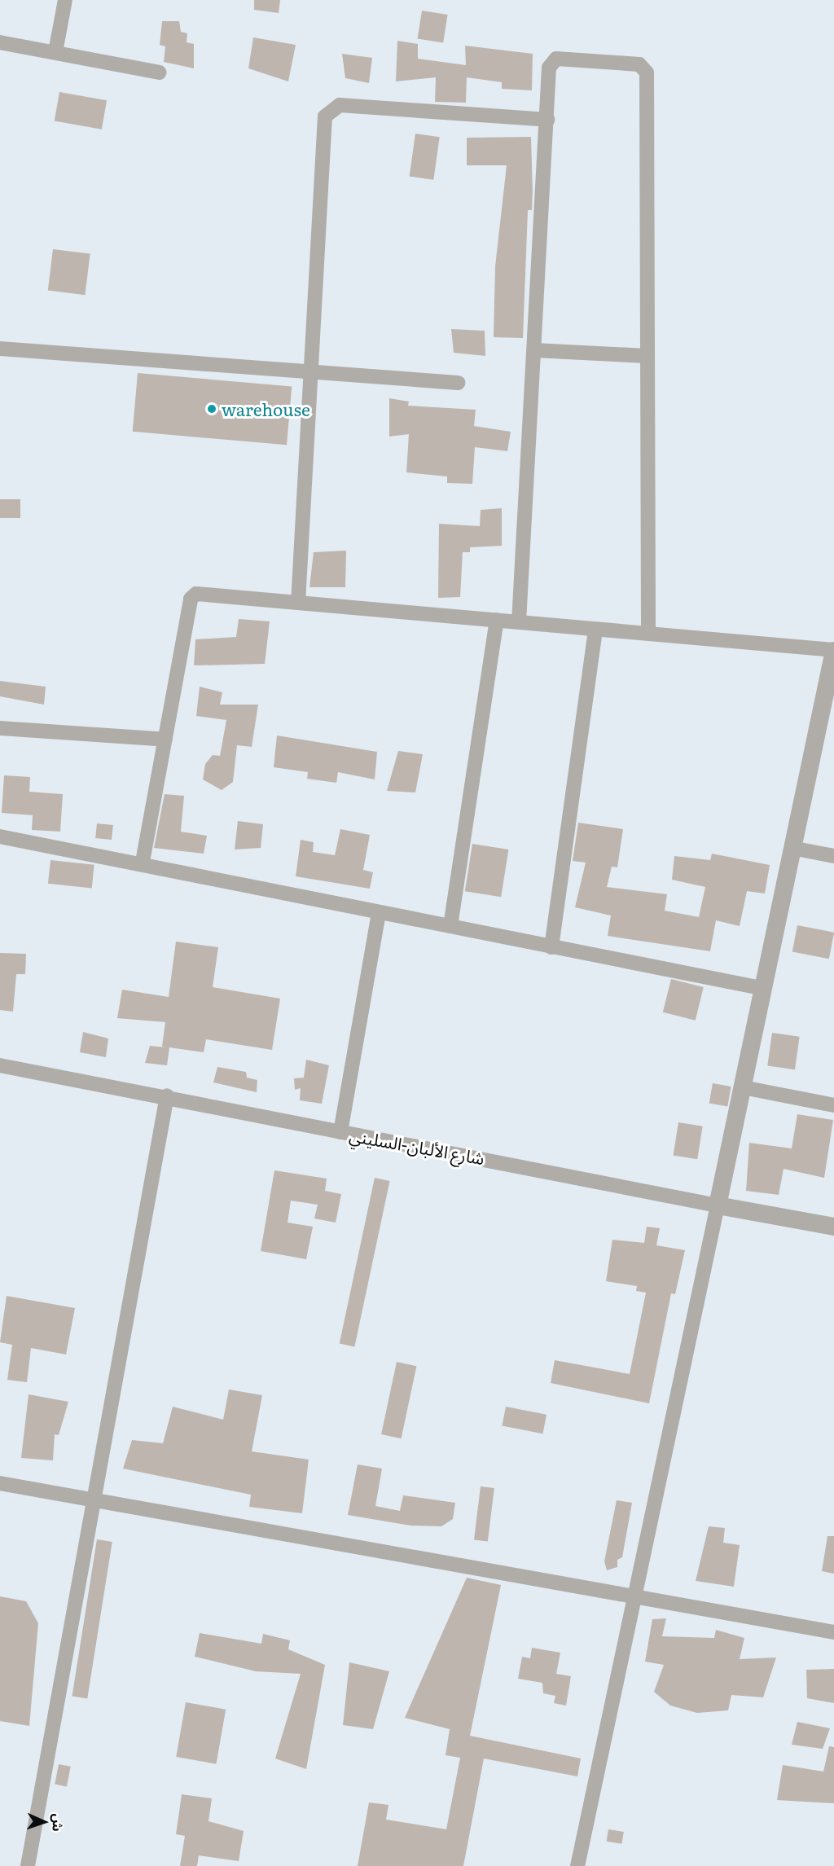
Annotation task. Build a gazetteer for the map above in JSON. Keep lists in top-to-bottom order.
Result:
{
  "streets": {
    "street": ["شارع الألبان-السليني"]
  },
  "places": ["warehouse"],
  "north": "right"
}
